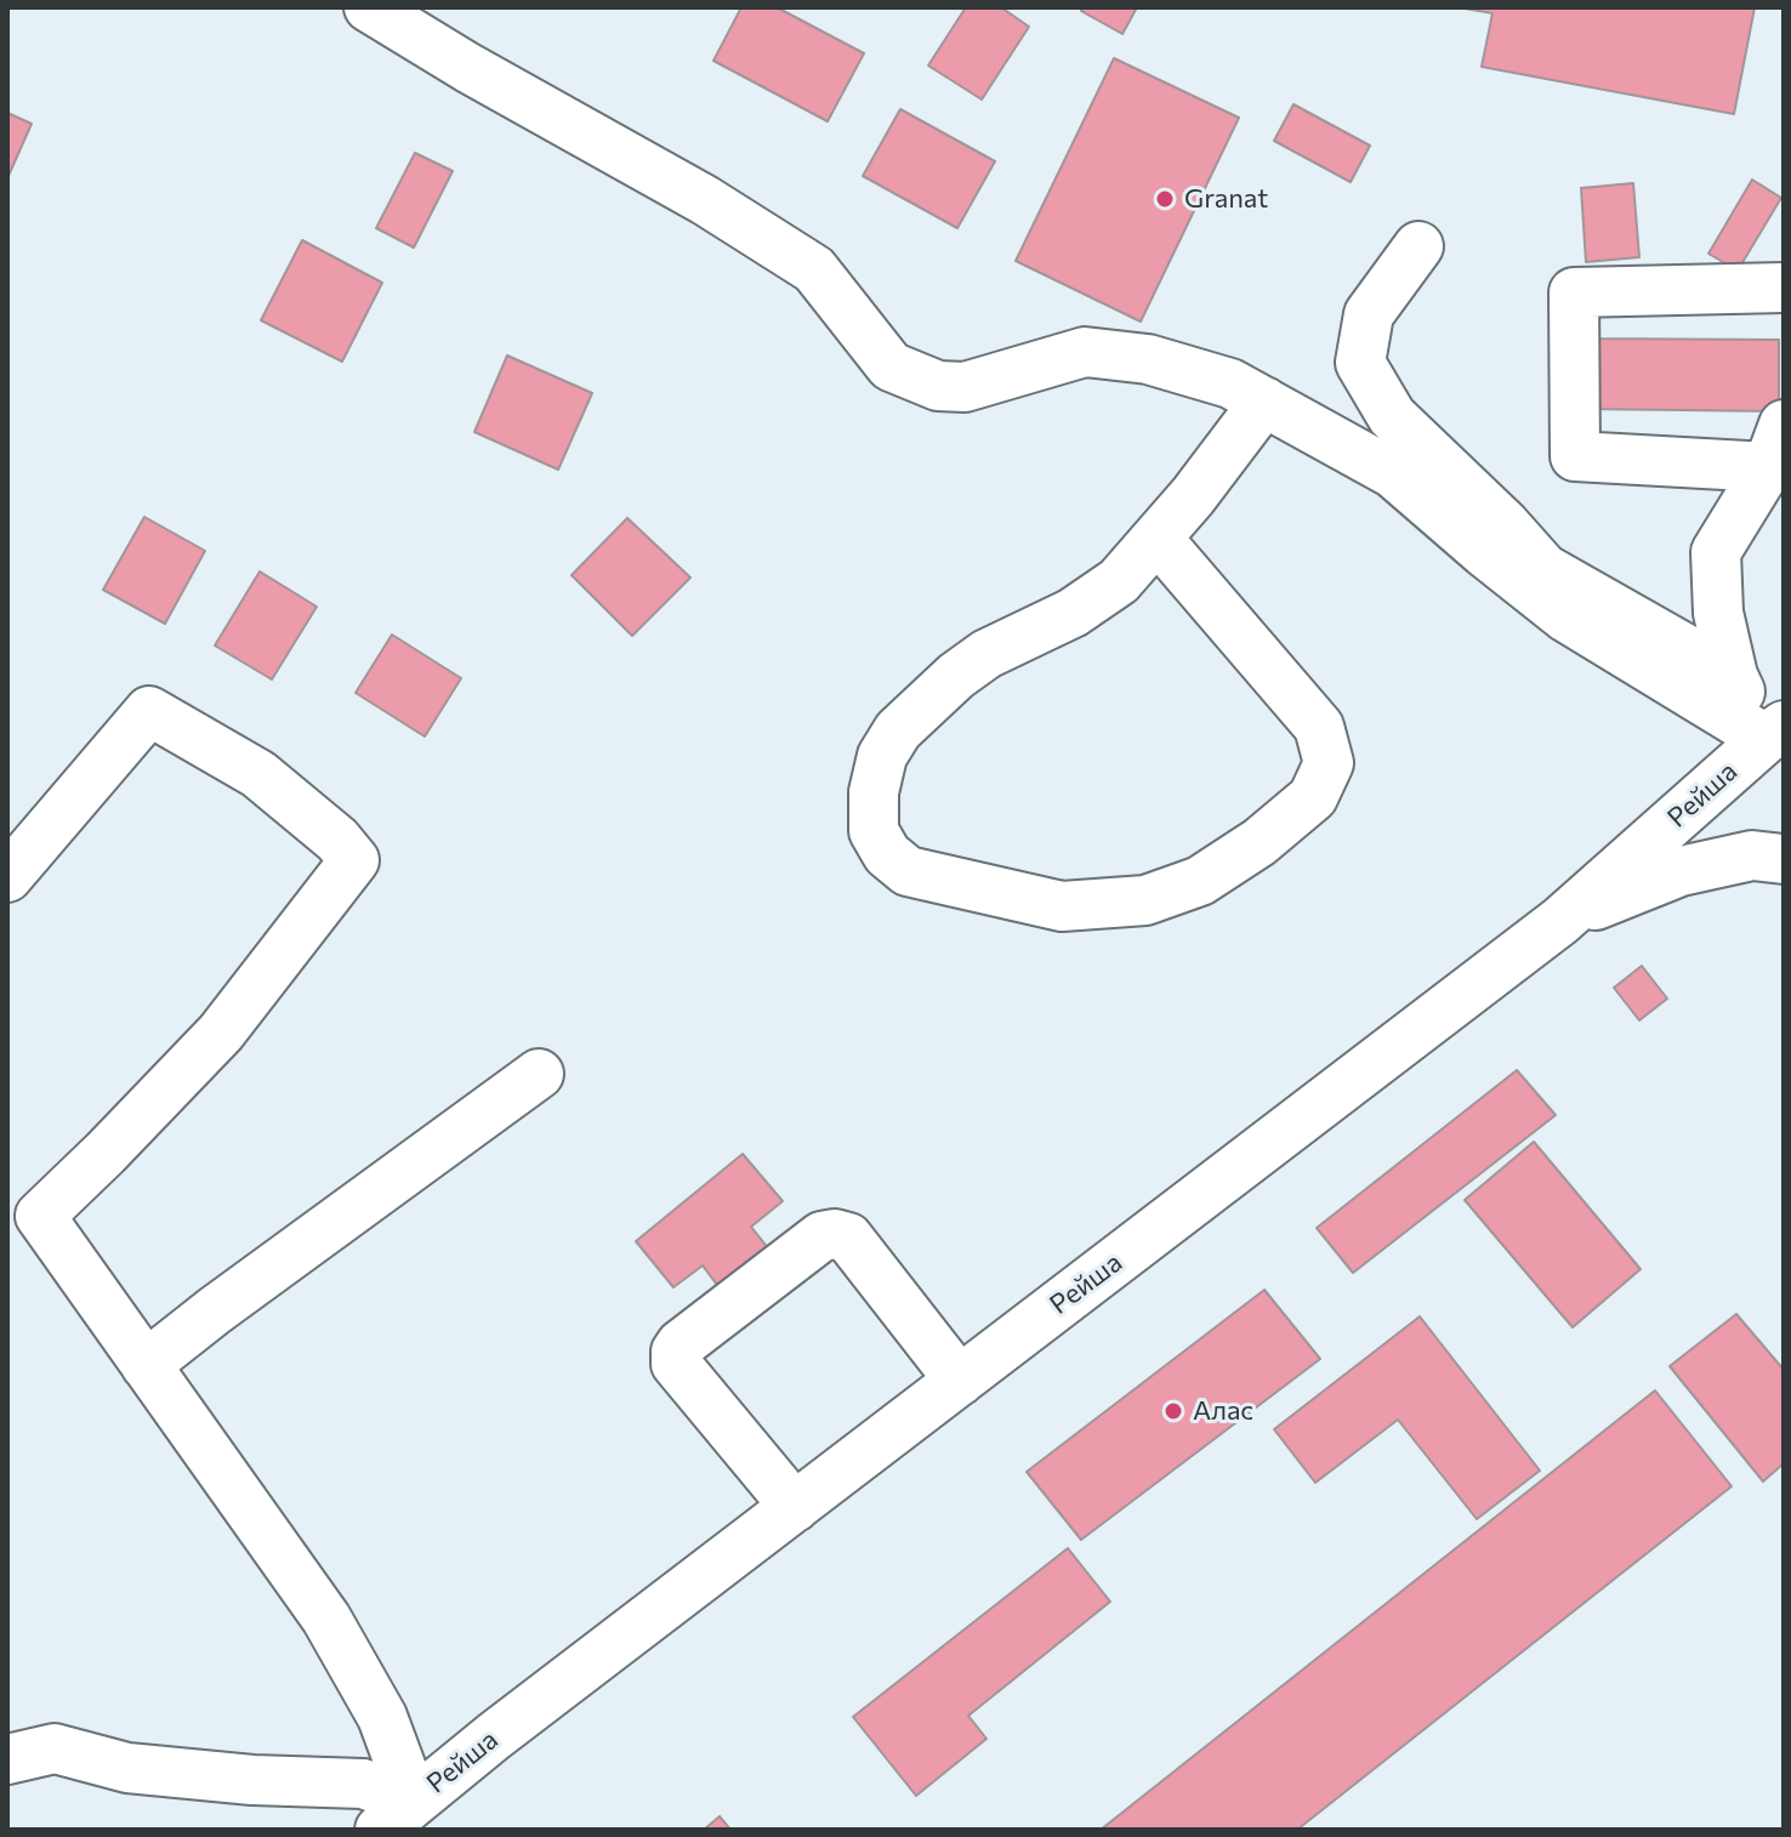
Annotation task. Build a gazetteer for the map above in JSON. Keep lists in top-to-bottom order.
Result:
{
  "streets": {
    "street": ["Рейша"]
  },
  "places": ["Granat", "Алас"]
}
